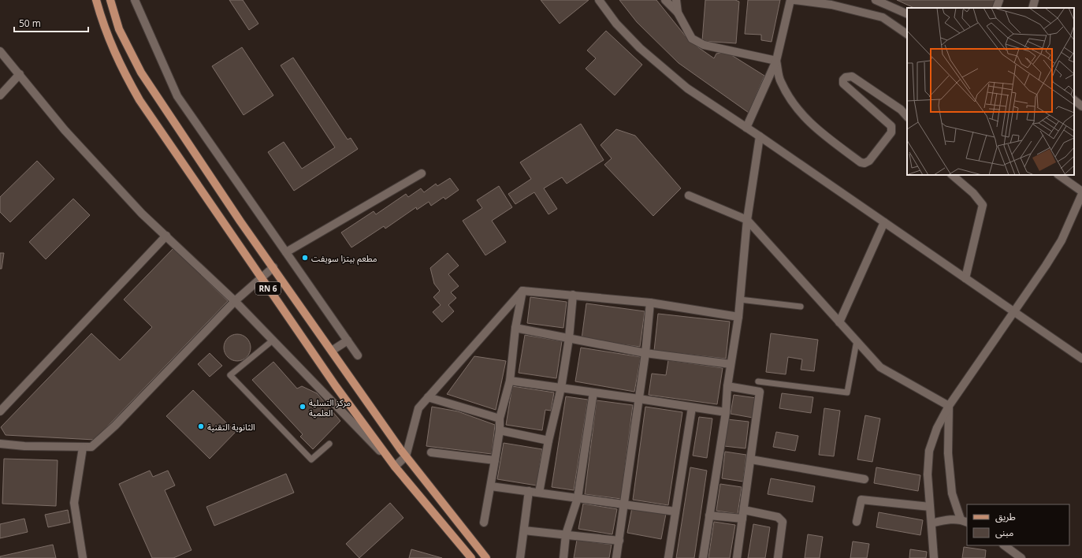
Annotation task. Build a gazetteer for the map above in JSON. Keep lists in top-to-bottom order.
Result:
{
  "streets": {
    "main road": ["RN 6"]
  },
  "places": ["مطعم بيتزا سويفت", "مركز التسلية العلمية", "الثانوية التقنية"],
  "legend": ["طريق", "مبنى"],
  "scale_bar": "50 m"
}
